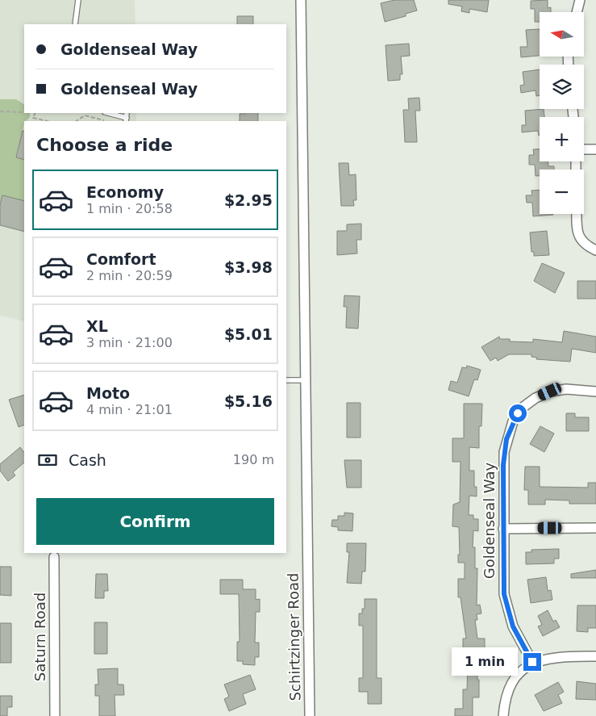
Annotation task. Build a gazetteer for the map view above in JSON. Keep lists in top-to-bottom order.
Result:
{
  "streets": {
    "street": ["Goldenseal Way", "Saturn Road", "Schirtzinger Road"]
  },
  "north": "left",
  "page": {
    "map_buttons": ["+", "−"],
    "banner": ["Goldenseal Way", "Goldenseal Way"],
    "heading": "Choose a ride",
    "list": [
      {
        "name": "Economy",
        "note": "1 min · 20:58",
        "value": "$2.95"
      },
      {
        "name": "Comfort",
        "note": "2 min · 20:59",
        "value": "$3.98"
      },
      {
        "name": "XL",
        "note": "3 min · 21:00",
        "value": "$5.01"
      },
      {
        "name": "Moto",
        "note": "4 min · 21:01",
        "value": "$5.16"
      }
    ],
    "pay": ["Cash", "190 m"],
    "buttons": "Confirm",
    "bubble": "1 min"
  }
}
